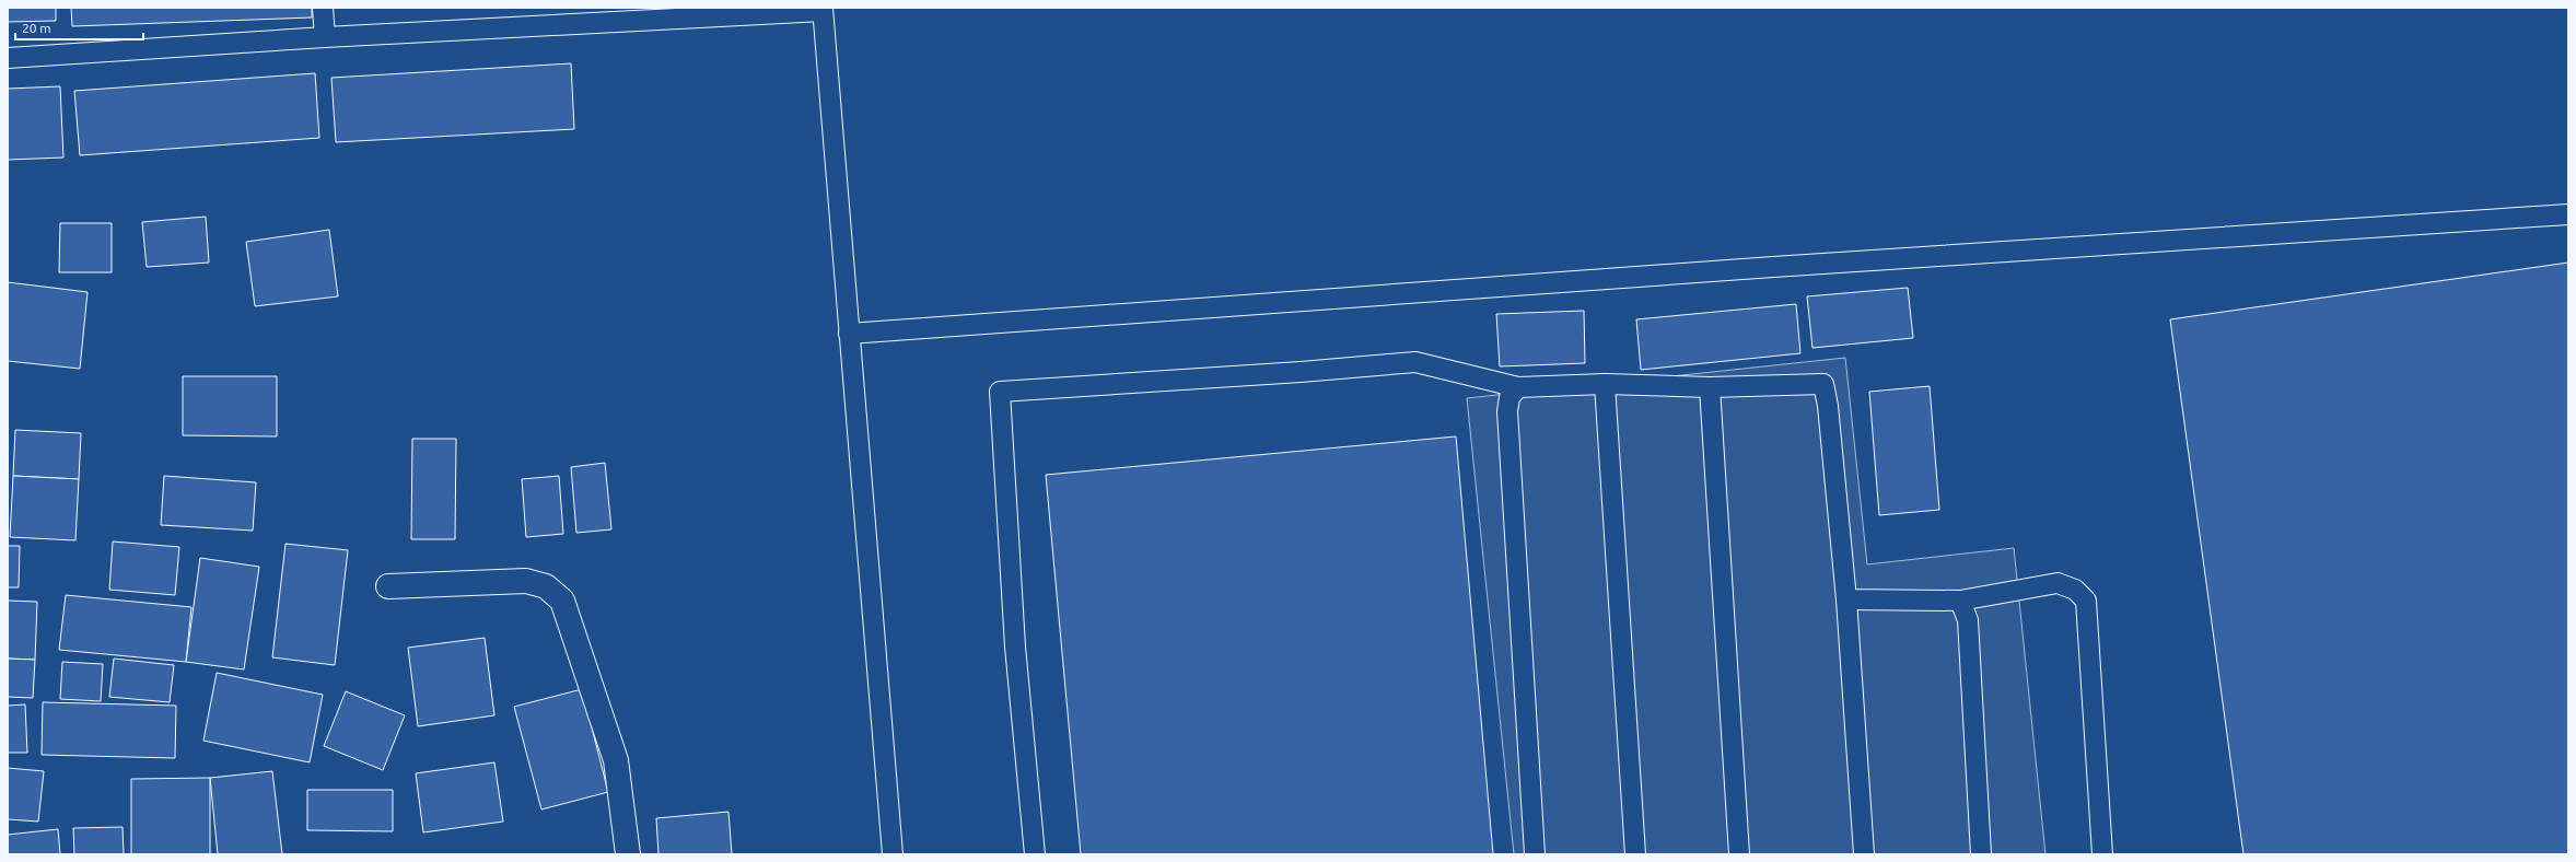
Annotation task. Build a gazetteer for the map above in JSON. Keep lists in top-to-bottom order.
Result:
{
  "scale_bar": "20 m"
}
